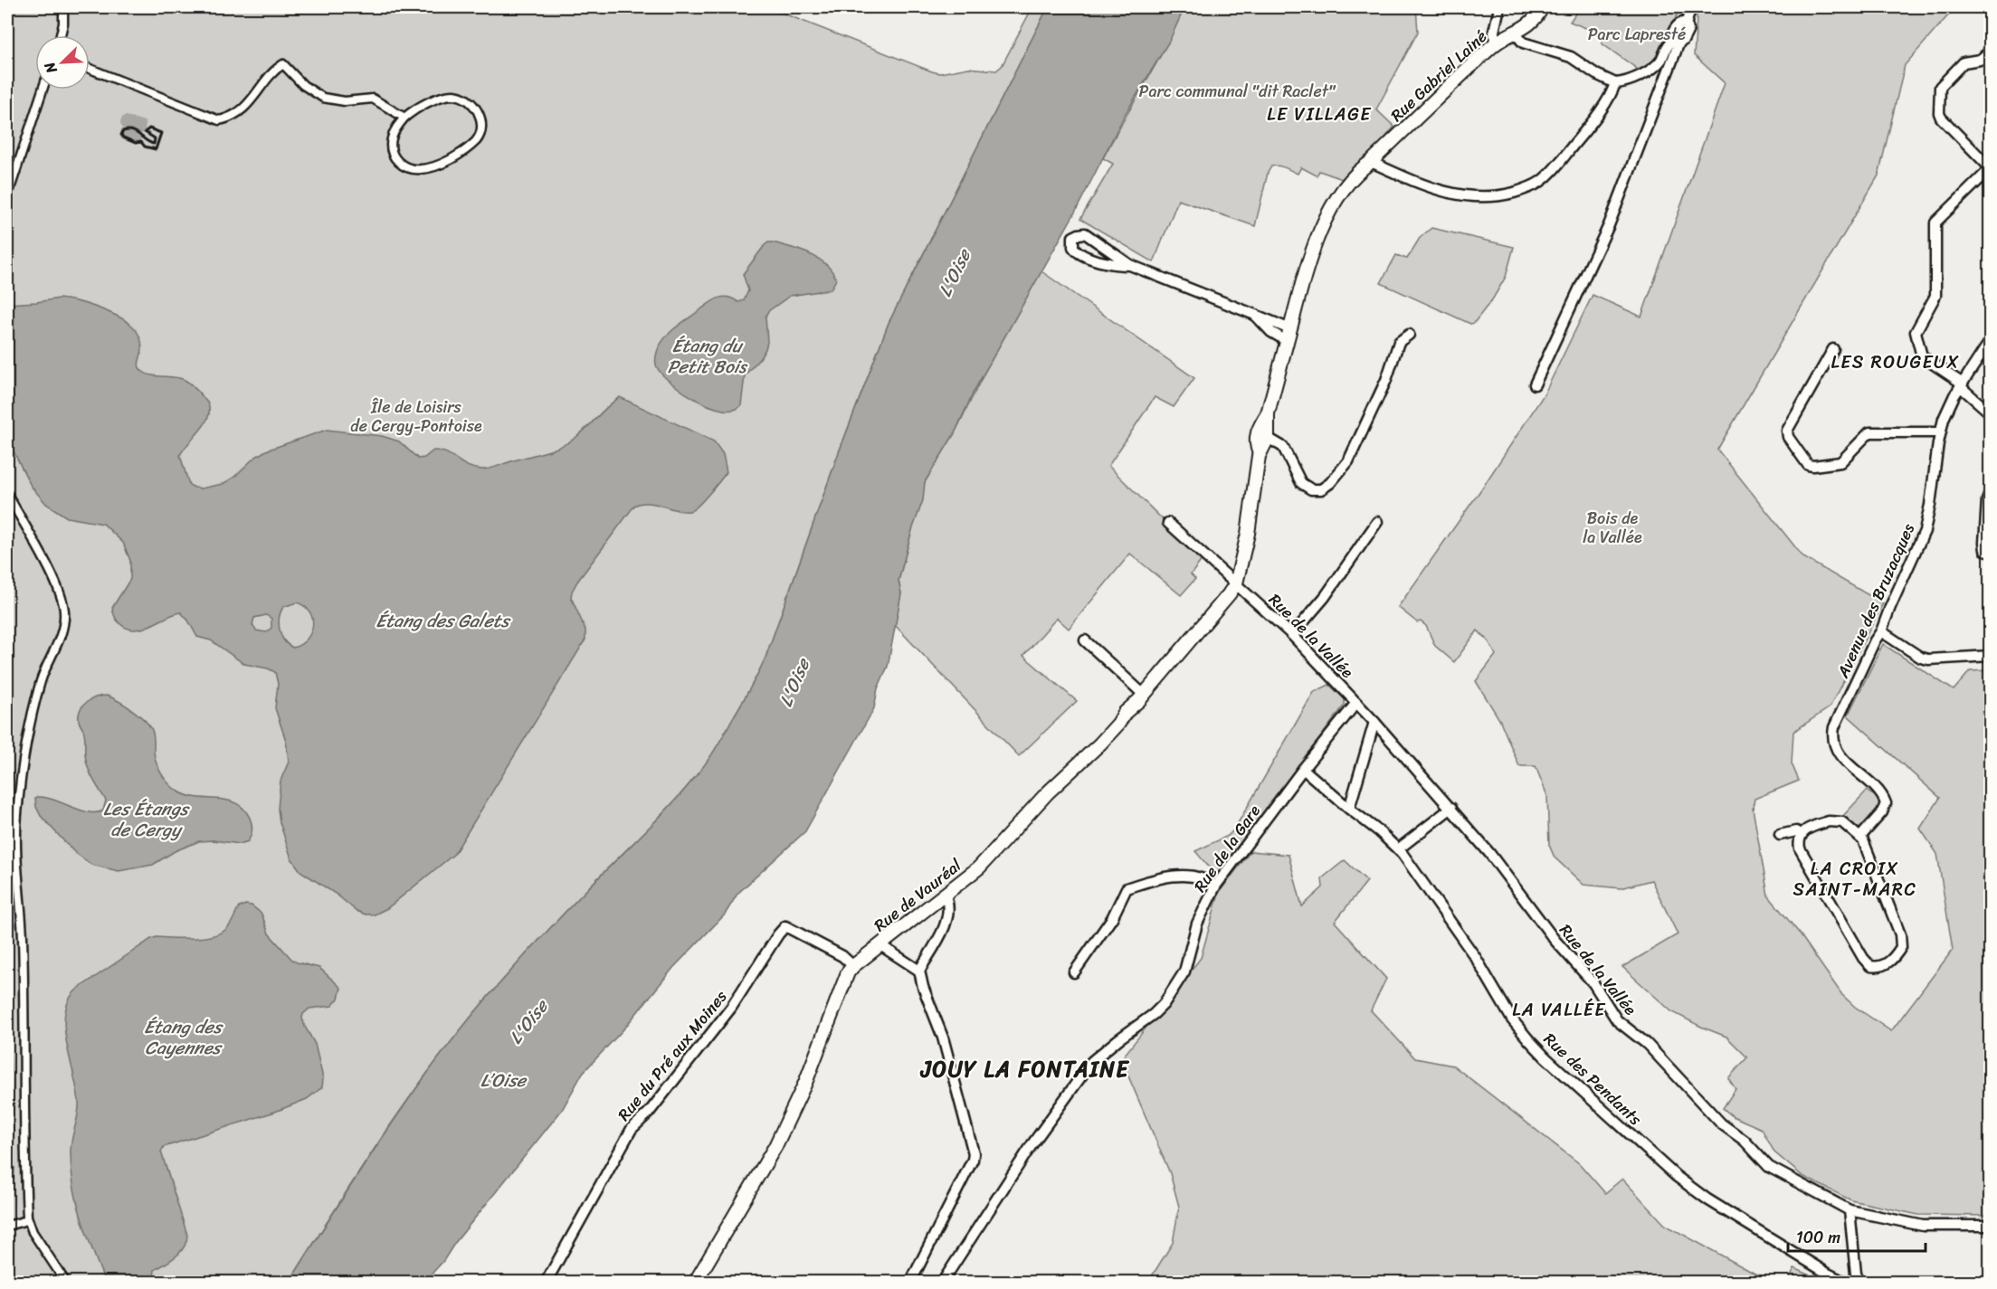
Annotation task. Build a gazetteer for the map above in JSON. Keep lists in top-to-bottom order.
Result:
{
  "streets": {
    "street": [
      "Rue Gabriel Lainé",
      "Avenue des Bruzacques",
      "Rue de la Vallée",
      "Rue de la Gare",
      "Rue de Vauréal",
      "Rue du Pré aux Moines",
      "Rue des Pendants"
    ]
  },
  "crossings": [
    ["Rue Gabriel Lainé", "Rue de la Vallée"],
    ["Rue Gabriel Lainé", "Rue de Vauréal"],
    ["Rue de la Vallée", "Rue de la Gare"],
    ["Rue de la Vallée", "Rue de Vauréal"],
    ["Rue de la Gare", "Rue des Pendants"],
    ["Rue de Vauréal", "Rue du Pré aux Moines"]
  ],
  "districts": [
    "LE VILLAGE",
    "LES ROUGEUX",
    "LA CROIX SAINT-MARC",
    "LA VALLÉE",
    "JOUY LA FONTAINE"
  ],
  "water": [
    "L'Oise",
    "Étang du Petit Bois",
    "Étang des Galets",
    "Les Étangs de Cergy",
    "Étang des Cayennes",
    "L’Oise"
  ],
  "parks": [
    "Parc Lapresté",
    "Parc communal \"dit Raclet\"",
    "Île de Loisirs de Cergy-Pontoise",
    "Bois de la Vallée"
  ],
  "scale_bar": "100 m",
  "north": "bottom left"
}
